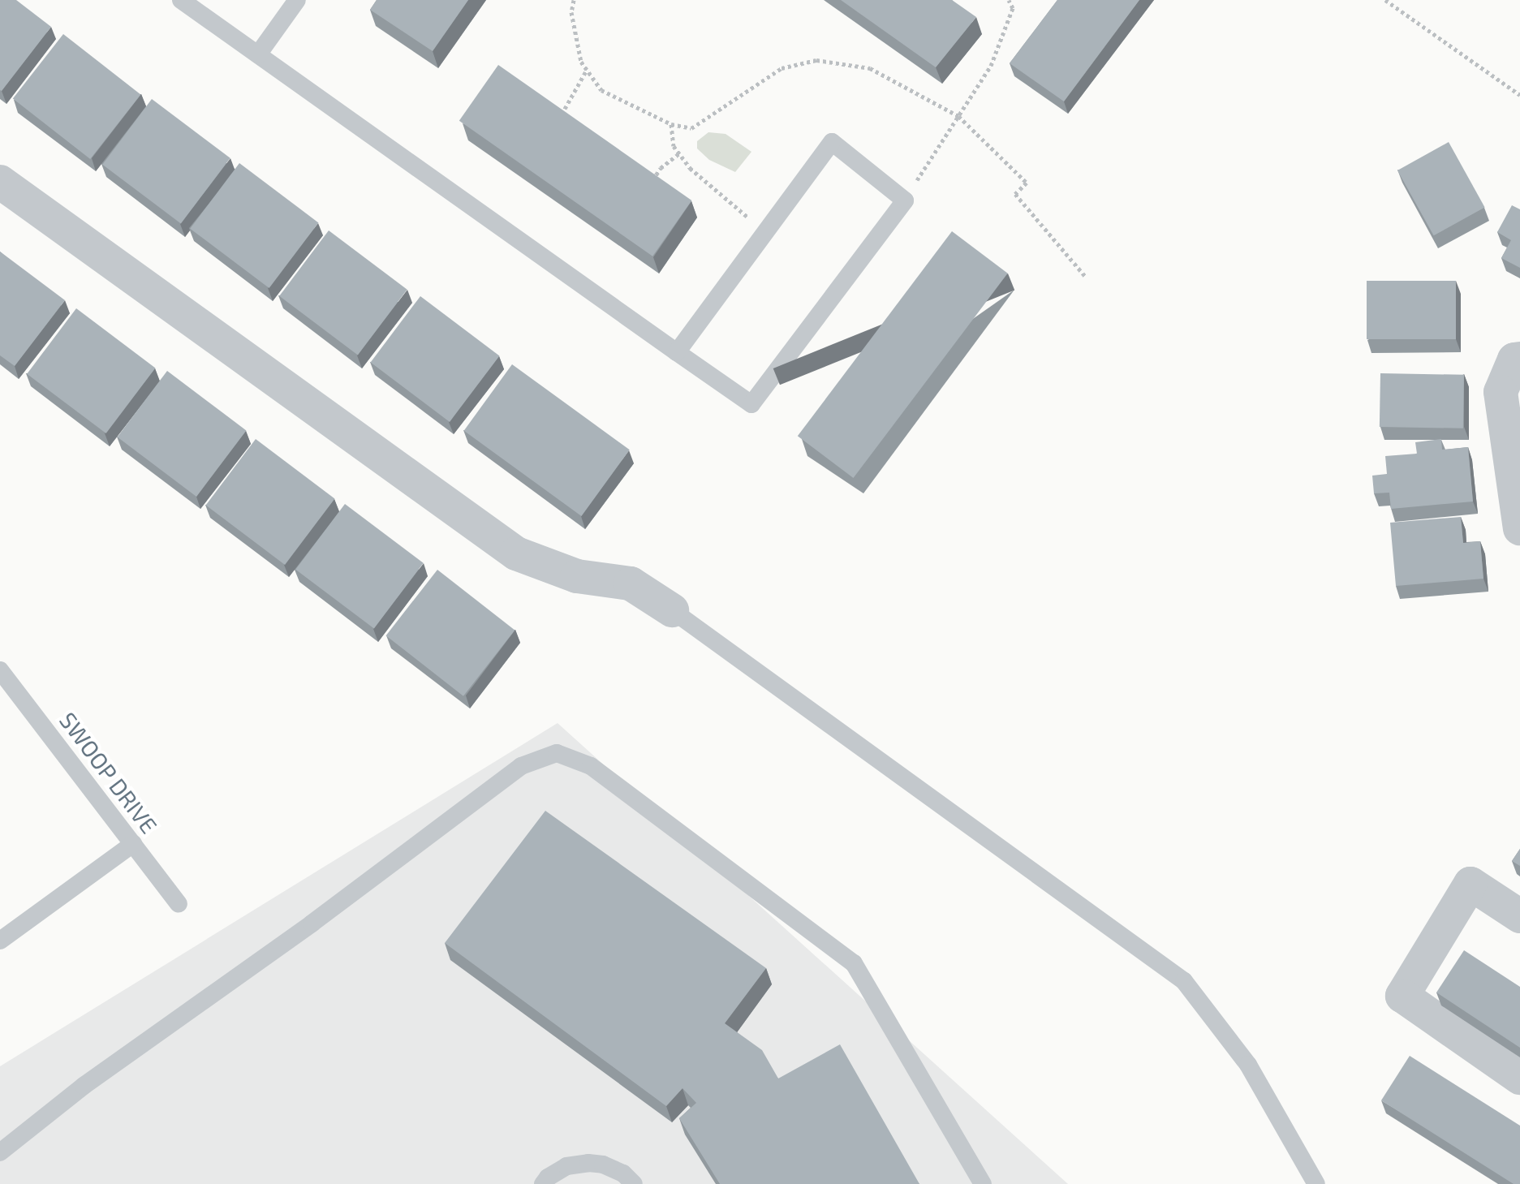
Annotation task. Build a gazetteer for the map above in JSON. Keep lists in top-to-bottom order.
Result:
{
  "streets": {
    "lane": ["SWOOP DRIVE"]
  }
}
